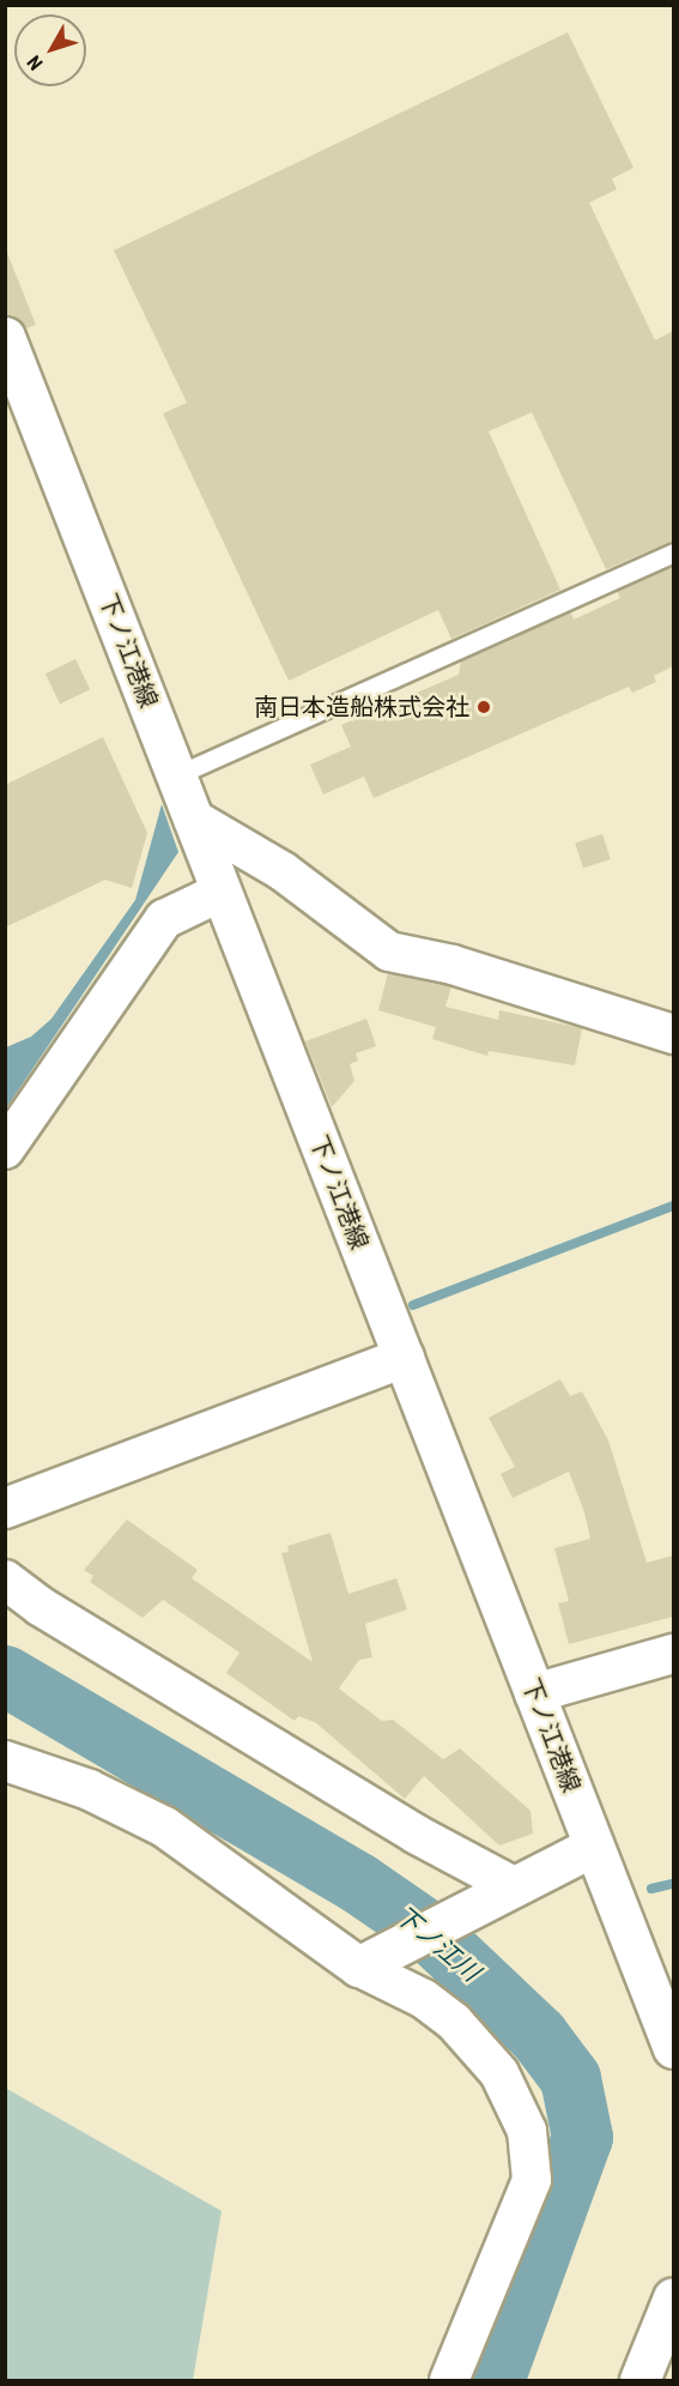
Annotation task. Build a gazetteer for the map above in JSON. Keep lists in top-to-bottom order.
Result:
{
  "streets": {
    "main road": ["下ノ江港線"]
  },
  "water": ["下ノ江川"],
  "places": ["南日本造船株式会社"],
  "north": "bottom left"
}
